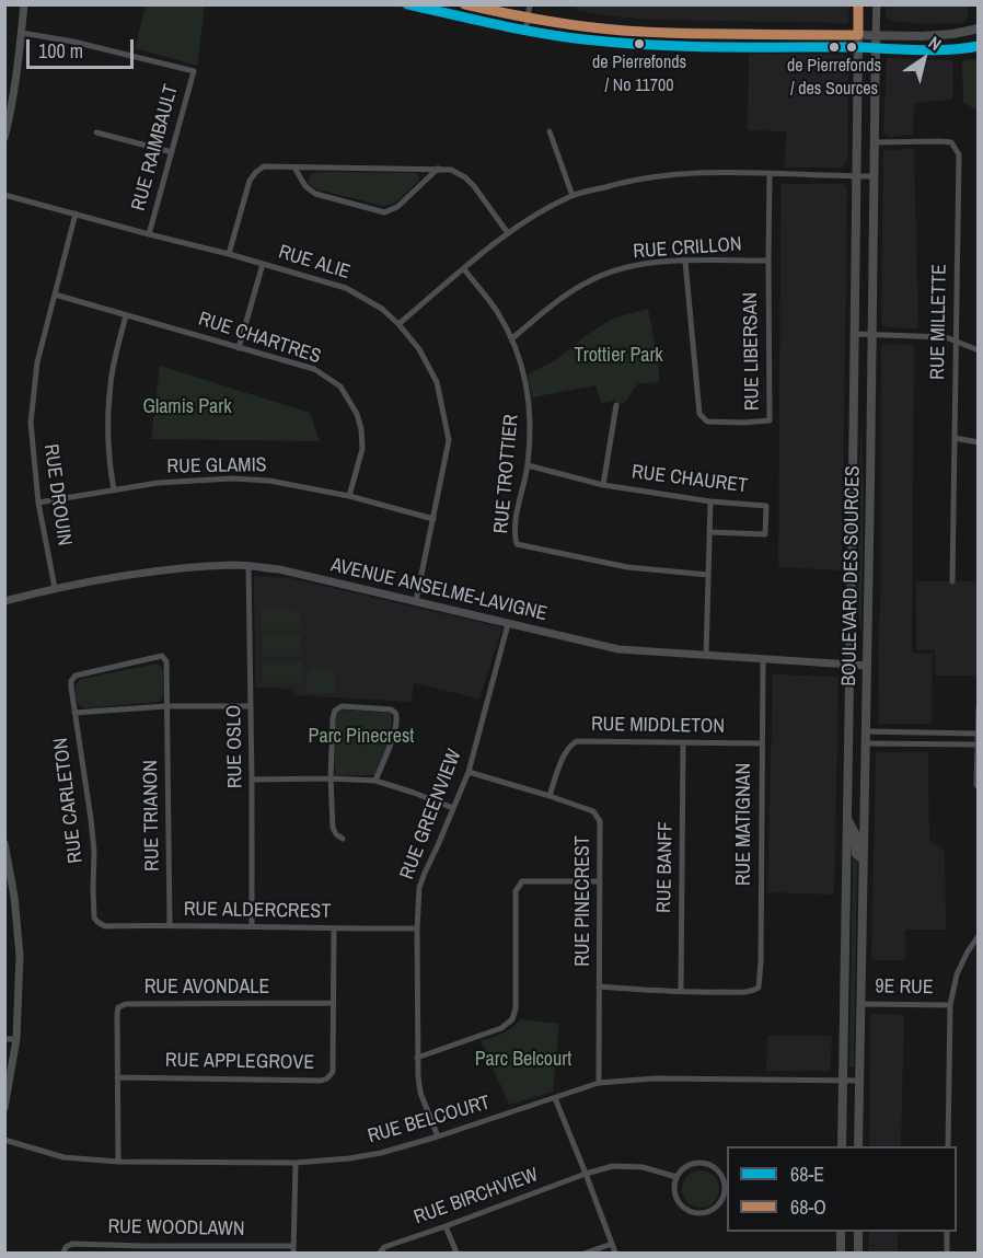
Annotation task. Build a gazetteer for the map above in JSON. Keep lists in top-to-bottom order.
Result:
{
  "streets": {
    "main road": ["BOULEVARD DES SOURCES"],
    "street": [
      "RUE RAIMBAULT",
      "RUE CRILLON",
      "RUE ALIE",
      "RUE MILLETTE",
      "RUE CHARTRES",
      "RUE LIBERSAN",
      "RUE GLAMIS",
      "RUE TROTTIER",
      "RUE CHAURET",
      "RUE DROUIN",
      "AVENUE ANSELME-LAVIGNE",
      "RUE MIDDLETON",
      "RUE OSLO",
      "RUE CARLETON",
      "RUE GREENVIEW",
      "RUE TRIANON",
      "RUE MATIGNAN",
      "RUE BANFF",
      "RUE PINECREST",
      "RUE ALDERCREST",
      "RUE AVONDALE",
      "9E RUE",
      "RUE APPLEGROVE",
      "RUE BELCOURT",
      "RUE BIRCHVIEW",
      "RUE WOODLAWN"
    ]
  },
  "crossings": [
    ["RUE RAIMBAULT", "RUE ALIE"],
    ["RUE CRILLON", "RUE LIBERSAN"],
    ["RUE CRILLON", "RUE TROTTIER"],
    ["RUE ALIE", "RUE GLAMIS"],
    ["RUE ALIE", "RUE DROUIN"],
    ["RUE ALIE", "AVENUE ANSELME-LAVIGNE"],
    ["RUE MILLETTE", "BOULEVARD DES SOURCES"],
    ["RUE CHARTRES", "RUE GLAMIS"],
    ["RUE CHARTRES", "RUE DROUIN"],
    ["RUE GLAMIS", "RUE DROUIN"],
    ["RUE TROTTIER", "RUE CHAURET"],
    ["RUE DROUIN", "AVENUE ANSELME-LAVIGNE"],
    ["BOULEVARD DES SOURCES", "AVENUE ANSELME-LAVIGNE"],
    ["BOULEVARD DES SOURCES", "9E RUE"],
    ["BOULEVARD DES SOURCES", "RUE BELCOURT"],
    ["AVENUE ANSELME-LAVIGNE", "RUE OSLO"],
    ["AVENUE ANSELME-LAVIGNE", "RUE GREENVIEW"],
    ["AVENUE ANSELME-LAVIGNE", "RUE MATIGNAN"],
    ["RUE MIDDLETON", "RUE MATIGNAN"],
    ["RUE MIDDLETON", "RUE BANFF"],
    ["RUE MIDDLETON", "RUE PINECREST"],
    ["RUE OSLO", "RUE CARLETON"],
    ["RUE OSLO", "RUE ALDERCREST"],
    ["RUE CARLETON", "RUE TRIANON"],
    ["RUE CARLETON", "RUE ALDERCREST"],
    ["RUE GREENVIEW", "RUE PINECREST"],
    ["RUE GREENVIEW", "RUE ALDERCREST"],
    ["RUE GREENVIEW", "RUE BELCOURT"],
    ["RUE TRIANON", "RUE ALDERCREST"],
    ["RUE MATIGNAN", "RUE BANFF"],
    ["RUE PINECREST", "RUE BELCOURT"],
    ["RUE ALDERCREST", "RUE APPLEGROVE"],
    ["RUE AVONDALE", "RUE APPLEGROVE"],
    ["RUE AVONDALE", "RUE BELCOURT"]
  ],
  "parks": [
    "Trottier Park",
    "Glamis Park",
    "Parc Pinecrest",
    "Parc Belcourt"
  ],
  "places": ["de Pierrefonds / No 11700", "de Pierrefonds / des Sources"],
  "lines": ["transit line 68-E", "transit line 68-O"],
  "legend": ["68-E", "68-O"],
  "scale_bar": "100 m",
  "north": "top right"
}
